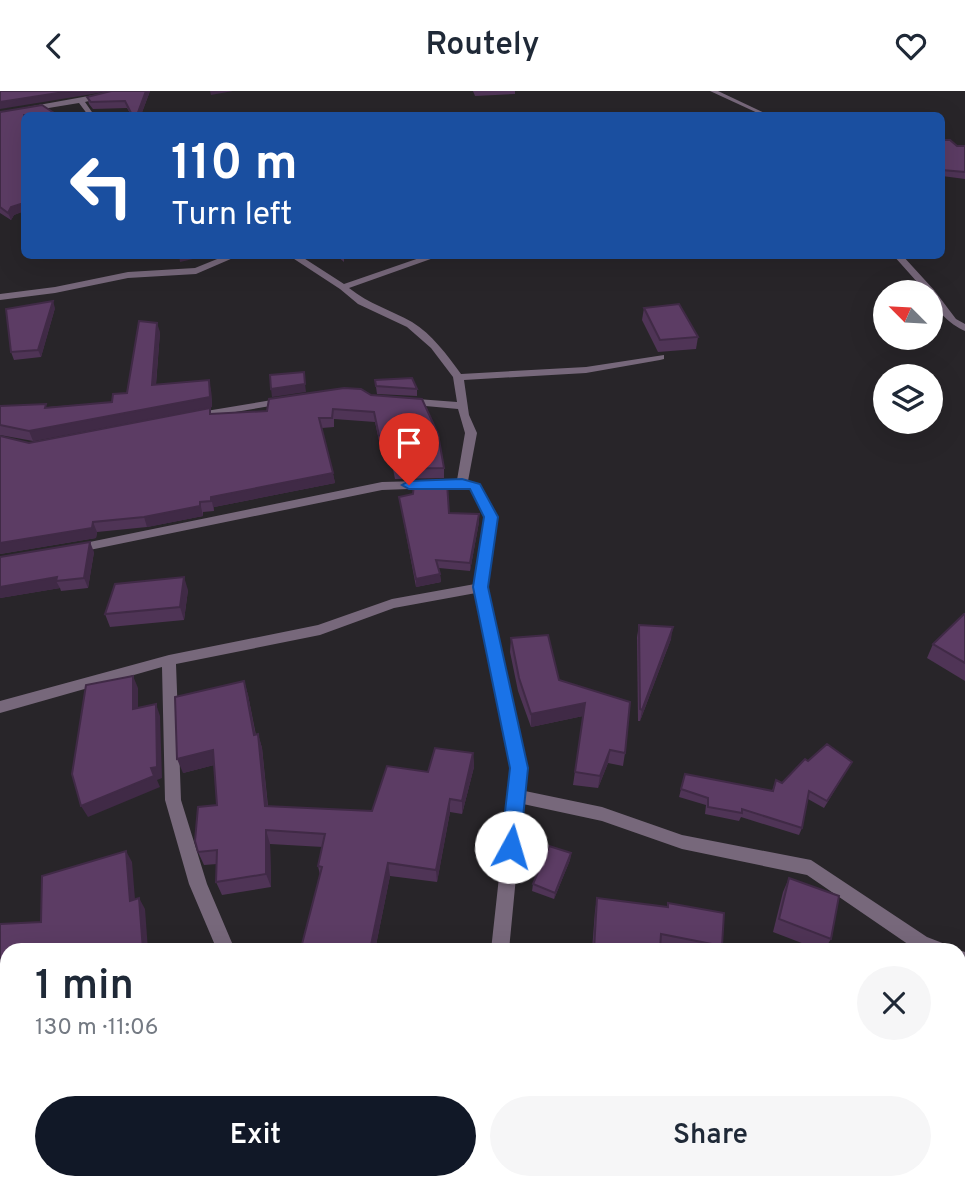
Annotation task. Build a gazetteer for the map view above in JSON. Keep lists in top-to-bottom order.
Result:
{
  "north": "top left",
  "page": {
    "header": "Routely",
    "turn": ["110 m", "Turn left"],
    "heading": ["1 min", "130 m · 11:06"],
    "buttons": ["Exit", "Share"]
  }
}
